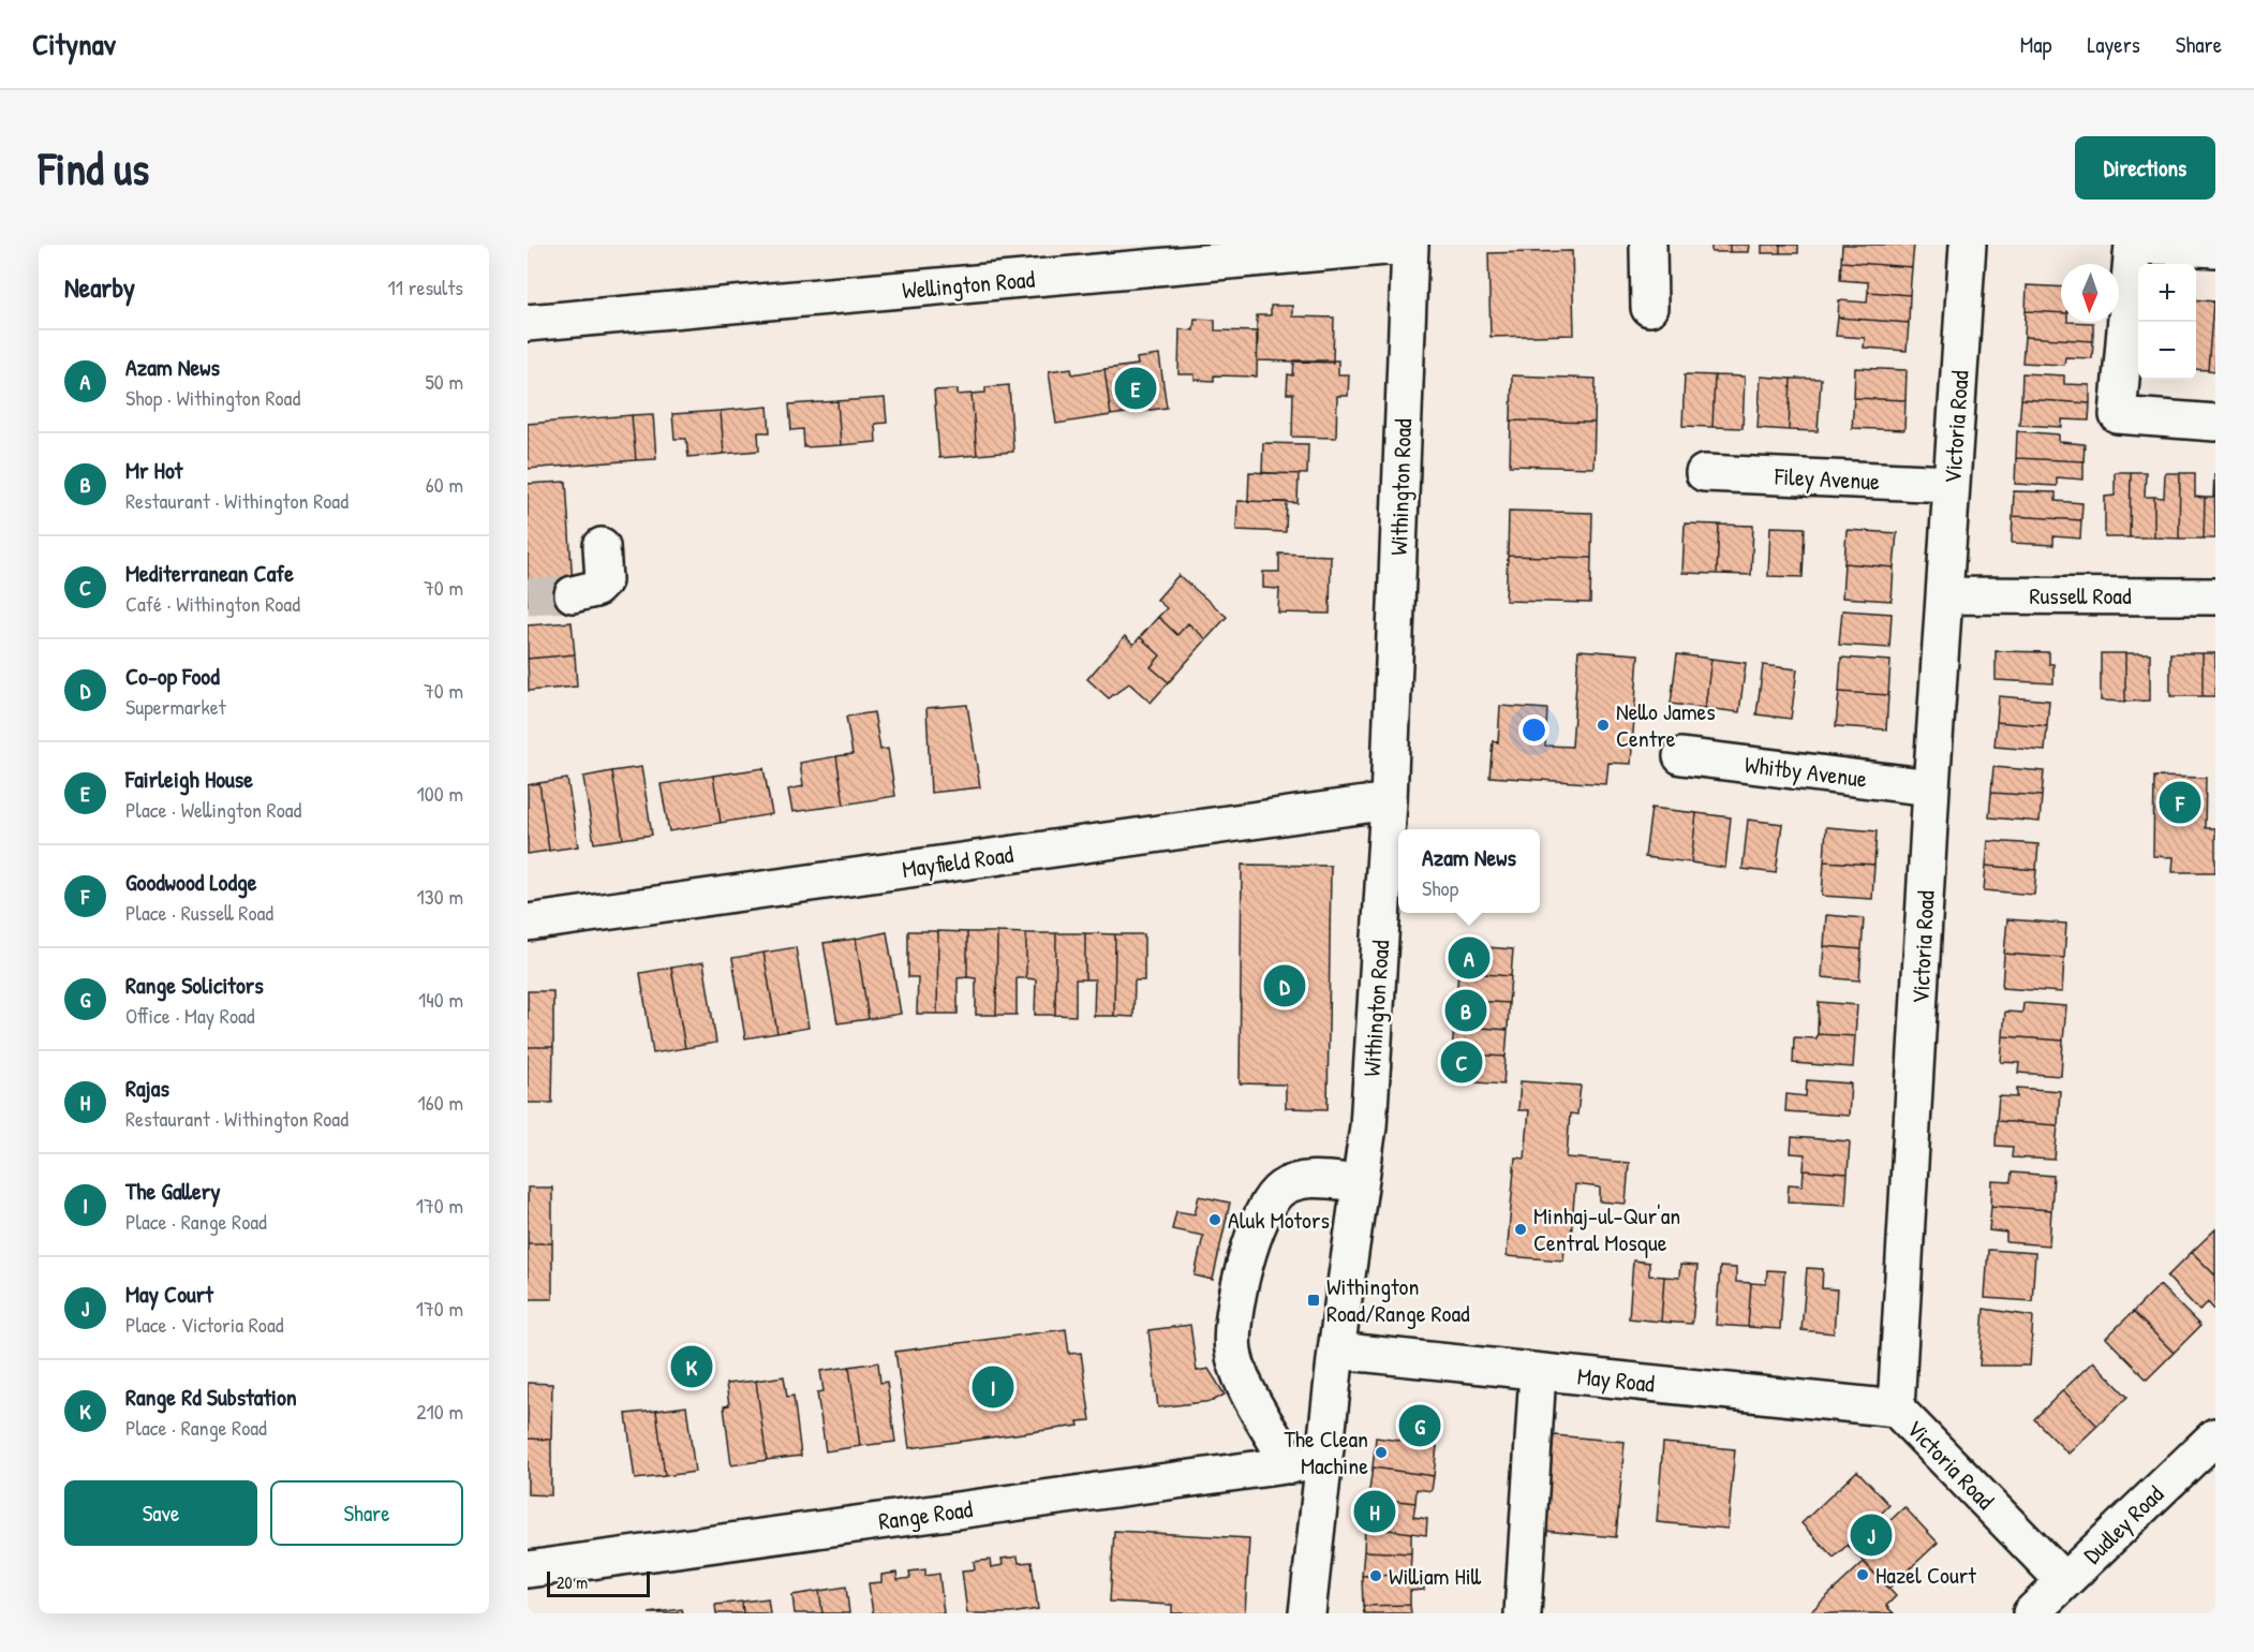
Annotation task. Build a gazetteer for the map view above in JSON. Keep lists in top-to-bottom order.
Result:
{
  "streets": {
    "street": [
      "Wellington Road",
      "Victoria Road",
      "Filey Avenue",
      "Withington Road",
      "Russell Road",
      "Whitby Avenue",
      "Mayfield Road",
      "May Road",
      "Range Road",
      "Dudley Road"
    ]
  },
  "crossings": [
    ["Wellington Road", "Withington Road"],
    ["Victoria Road", "Filey Avenue"],
    ["Victoria Road", "Russell Road"],
    ["Victoria Road", "Whitby Avenue"],
    ["Victoria Road", "May Road"],
    ["Victoria Road", "Dudley Road"],
    ["Withington Road", "Mayfield Road"],
    ["Withington Road", "May Road"],
    ["Withington Road", "Range Road"]
  ],
  "places": {
    "other": [
      "Nello James Centre",
      "Aluk Motors",
      "Minhaj-ul-Qur'an Central Mosque",
      "The Clean Machine",
      "Hazel Court",
      "William Hill"
    ],
    "transit": ["Withington Road/Range Road"]
  },
  "scale_bar": "20 m",
  "north": "bottom",
  "page": {
    "header": "Citynav",
    "nav": ["Map", "Layers", "Share"],
    "buttons": [
      "Directions",
      ["Save", "Share"]
    ],
    "title": "Find us",
    "heading": ["Nearby", "11 results"],
    "map_buttons": ["+", "−"],
    "list": [
      {
        "mark": "A",
        "name": "Azam News",
        "note": "Shop · Withington Road",
        "value": "50 m"
      },
      {
        "mark": "B",
        "name": "Mr Hot",
        "note": "Restaurant · Withington Road",
        "value": "60 m"
      },
      {
        "mark": "C",
        "name": "Mediterranean Cafe",
        "note": "Café · Withington Road",
        "value": "70 m"
      },
      {
        "mark": "D",
        "name": "Co-op Food",
        "note": "Supermarket",
        "value": "70 m"
      },
      {
        "mark": "E",
        "name": "Fairleigh House",
        "note": "Place · Wellington Road",
        "value": "100 m"
      },
      {
        "mark": "F",
        "name": "Goodwood Lodge",
        "note": "Place · Russell Road",
        "value": "130 m"
      },
      {
        "mark": "G",
        "name": "Range Solicitors",
        "note": "Office · May Road",
        "value": "140 m"
      },
      {
        "mark": "H",
        "name": "Rajas",
        "note": "Restaurant · Withington Road",
        "value": "160 m"
      },
      {
        "mark": "I",
        "name": "The Gallery",
        "note": "Place · Range Road",
        "value": "170 m"
      },
      {
        "mark": "J",
        "name": "May Court",
        "note": "Place · Victoria Road",
        "value": "170 m"
      },
      {
        "mark": "K",
        "name": "Range Rd Substation",
        "note": "Place · Range Road",
        "value": "210 m"
      }
    ],
    "pins": [
      "E",
      "F",
      "A",
      "D",
      "B",
      "C",
      "K",
      "I",
      "G",
      "H",
      "J"
    ],
    "popup": ["Azam News", "Shop"],
    "scale": "20 m"
  }
}
